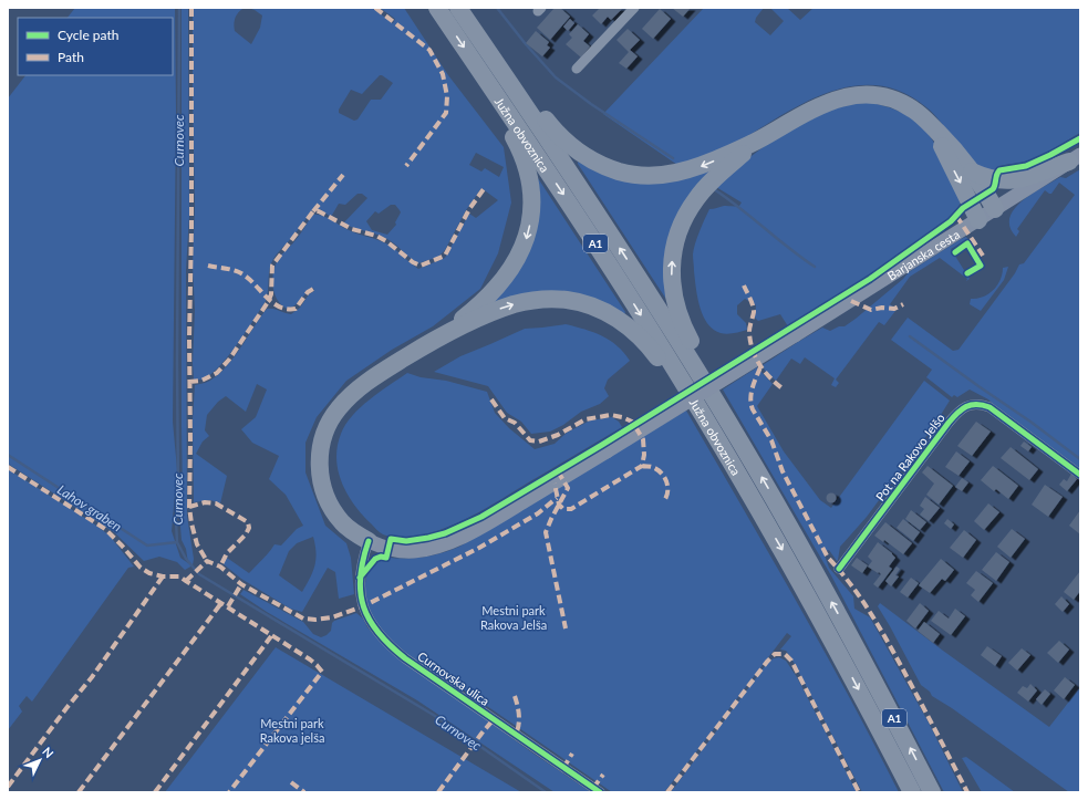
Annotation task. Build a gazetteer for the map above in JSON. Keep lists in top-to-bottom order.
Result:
{
  "streets": {
    "highway": ["Južna obvoznica", "A1"],
    "main road": ["Barjanska cesta"],
    "street": ["Pot na Rakovo Jelšo", "Curnovska ulica"]
  },
  "crossings": [
    ["Barjanska cesta", "Curnovska ulica"]
  ],
  "water": ["Curnovec", "Lahov graben"],
  "parks": ["Mestni park Rakova Jelša", "Mestni park Rakova jelša"],
  "legend": ["Cycle path", "Path"],
  "north": "top right"
}
